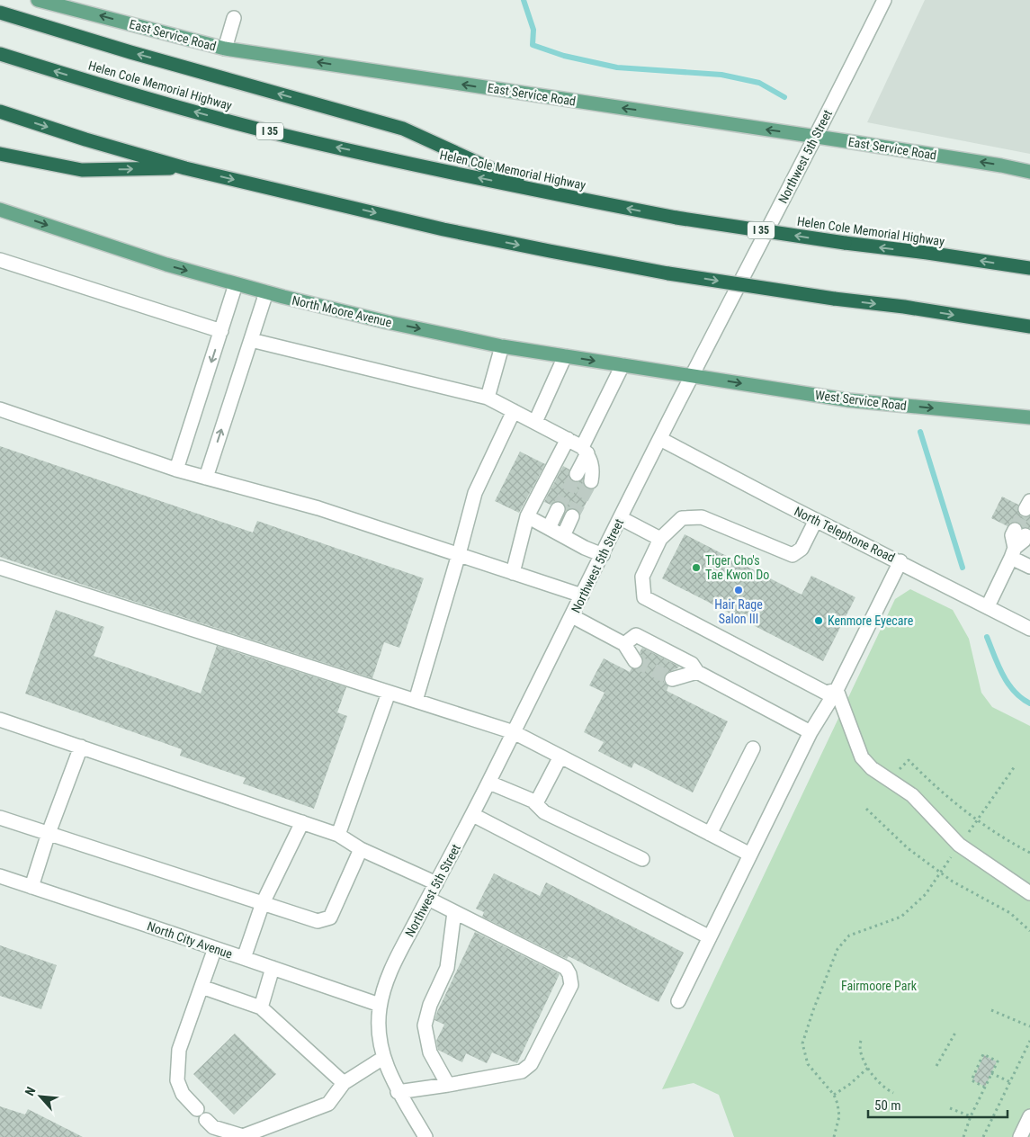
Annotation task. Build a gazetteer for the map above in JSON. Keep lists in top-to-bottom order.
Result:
{
  "streets": {
    "highway": ["Helen Cole Memorial Highway", "I 35"],
    "main road": ["East Service Road", "North Moore Avenue", "West Service Road"],
    "street": ["Northwest 5th Street", "North Telephone Road", "North City Avenue"]
  },
  "crossings": [
    ["East Service Road", "Northwest 5th Street"],
    ["Northwest 5th Street", "North Moore Avenue"],
    ["Northwest 5th Street", "West Service Road"],
    ["Northwest 5th Street", "North Telephone Road"],
    ["Northwest 5th Street", "North City Avenue"],
    ["North Moore Avenue", "West Service Road"]
  ],
  "one_way": ["East Service Road", "North Moore Avenue", "West Service Road"],
  "parks": ["Fairmoore Park"],
  "places": ["Tiger Cho's Tae Kwon Do", "Hair Rage Salon III", "Kenmore Eyecare"],
  "scale_bar": "50 m",
  "north": "top left"
}
